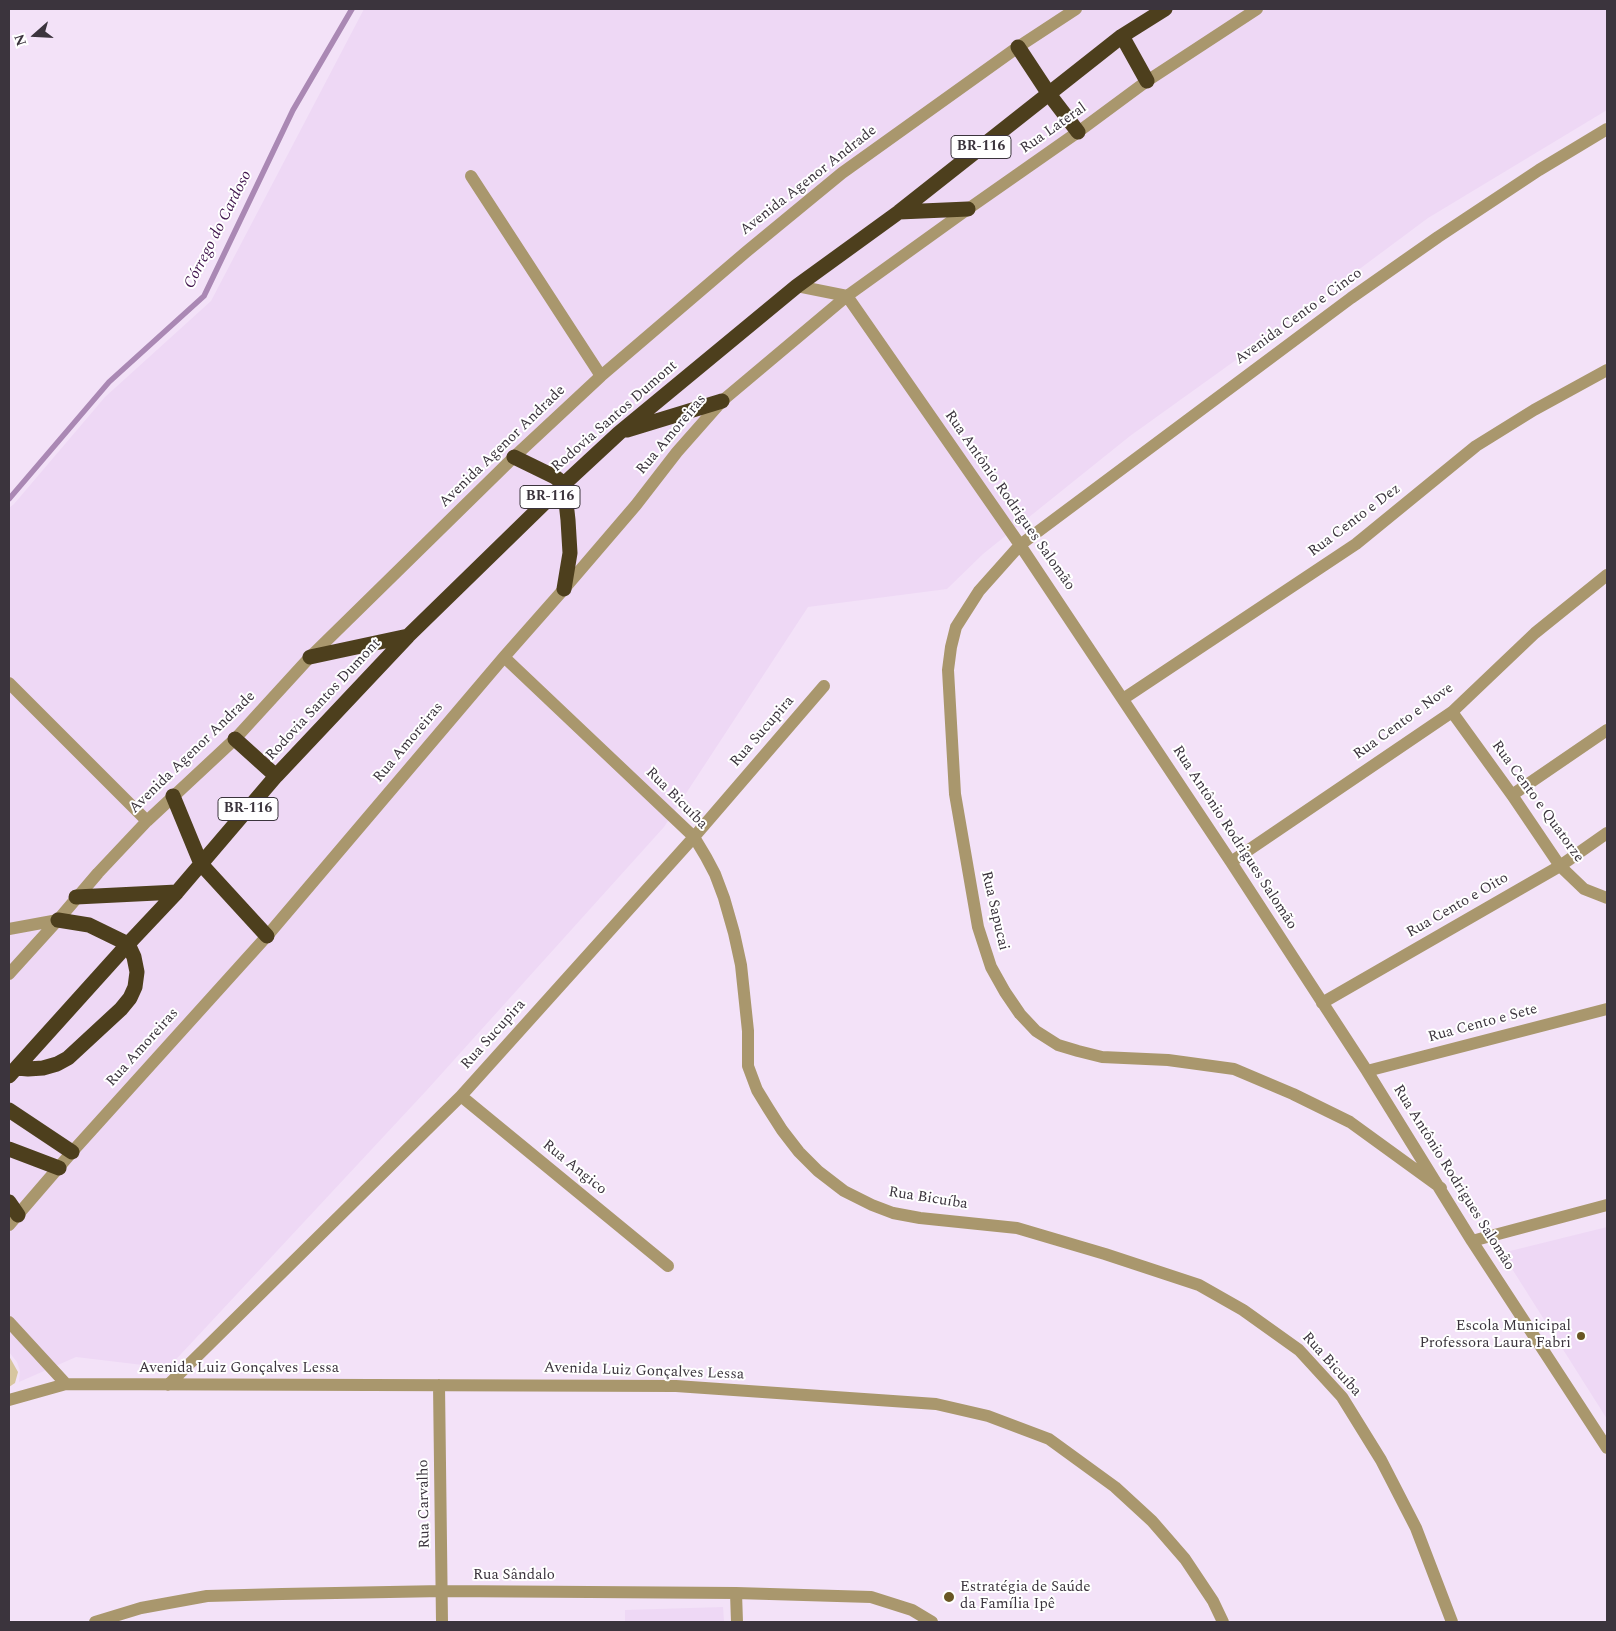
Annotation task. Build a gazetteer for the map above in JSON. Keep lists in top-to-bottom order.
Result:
{
  "streets": {
    "highway": ["BR-116", "Rodovia Santos Dumont"],
    "street": [
      "Rua Lateral",
      "Avenida Agenor Andrade",
      "Avenida Cento e Cinco",
      "Rua Amoreiras",
      "Rua Antônio Rodrigues Salomão",
      "Rua Cento e Dez",
      "Rua Cento e Nove",
      "Rua Sucupira",
      "Rua Bicuíba",
      "Rua Cento e Quatorze",
      "Rua Cento e Oito",
      "Rua Sapucai",
      "Rua Cento e Sete",
      "Rua Angico",
      "Avenida Luiz Gonçalves Lessa",
      "Rua Carvalho",
      "Rua Sândalo"
    ]
  },
  "crossings": [
    ["Rua Lateral", "Rua Amoreiras"],
    ["Rua Lateral", "Rua Antônio Rodrigues Salomão"],
    ["Avenida Cento e Cinco", "Rua Antônio Rodrigues Salomão"],
    ["Avenida Cento e Cinco", "Rua Sapucai"],
    ["Rua Amoreiras", "Rua Antônio Rodrigues Salomão"],
    ["Rua Amoreiras", "Rua Bicuíba"],
    ["Rua Antônio Rodrigues Salomão", "Rua Cento e Dez"],
    ["Rua Antônio Rodrigues Salomão", "Rua Cento e Nove"],
    ["Rua Antônio Rodrigues Salomão", "Rua Cento e Oito"],
    ["Rua Antônio Rodrigues Salomão", "Rua Sapucai"],
    ["Rua Antônio Rodrigues Salomão", "Rua Cento e Sete"],
    ["Rua Cento e Nove", "Rua Cento e Quatorze"],
    ["Rua Sucupira", "Rua Bicuíba"],
    ["Rua Sucupira", "Rua Angico"],
    ["Rua Sucupira", "Avenida Luiz Gonçalves Lessa"],
    ["Rua Cento e Quatorze", "Rua Cento e Oito"],
    ["Avenida Luiz Gonçalves Lessa", "Rua Carvalho"],
    ["Rua Carvalho", "Rua Sândalo"]
  ],
  "water": ["Córrego do Cardoso"],
  "places": ["Escola Municipal Professora Laura Fabri", "Estratégia de Saúde da Família Ipê"],
  "north": "left"
}
